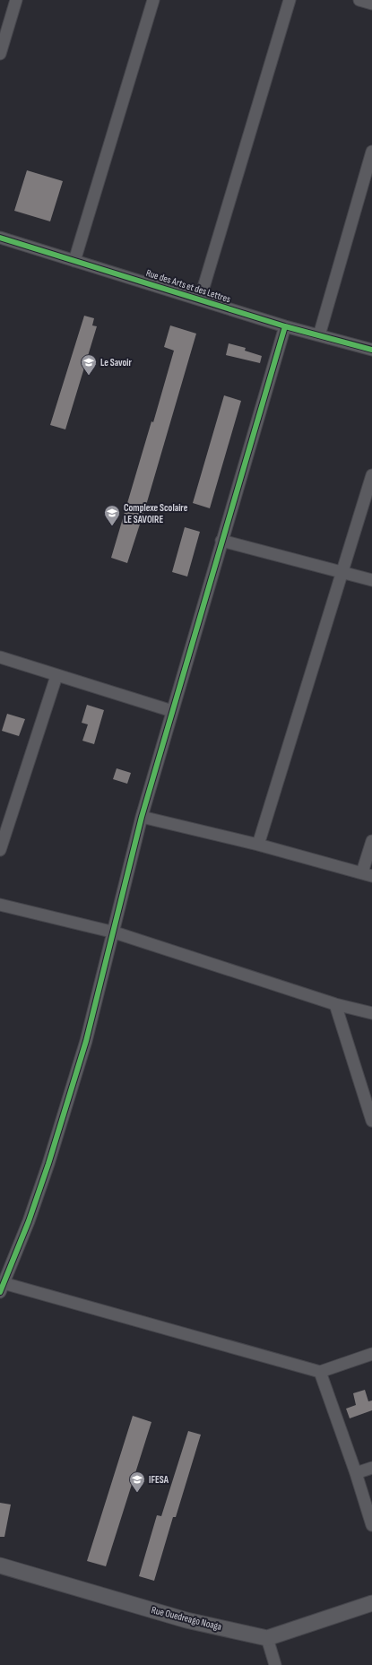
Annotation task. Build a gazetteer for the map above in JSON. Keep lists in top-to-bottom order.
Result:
{
  "streets": {
    "street": ["Rue des Arts et des Lettres", "Rue Ouedreago Noaga"]
  },
  "places": {
    "school or university": ["Le Savoir", "Complexe Scolaire LE SAVOIRE", "IFESA"]
  }
}
